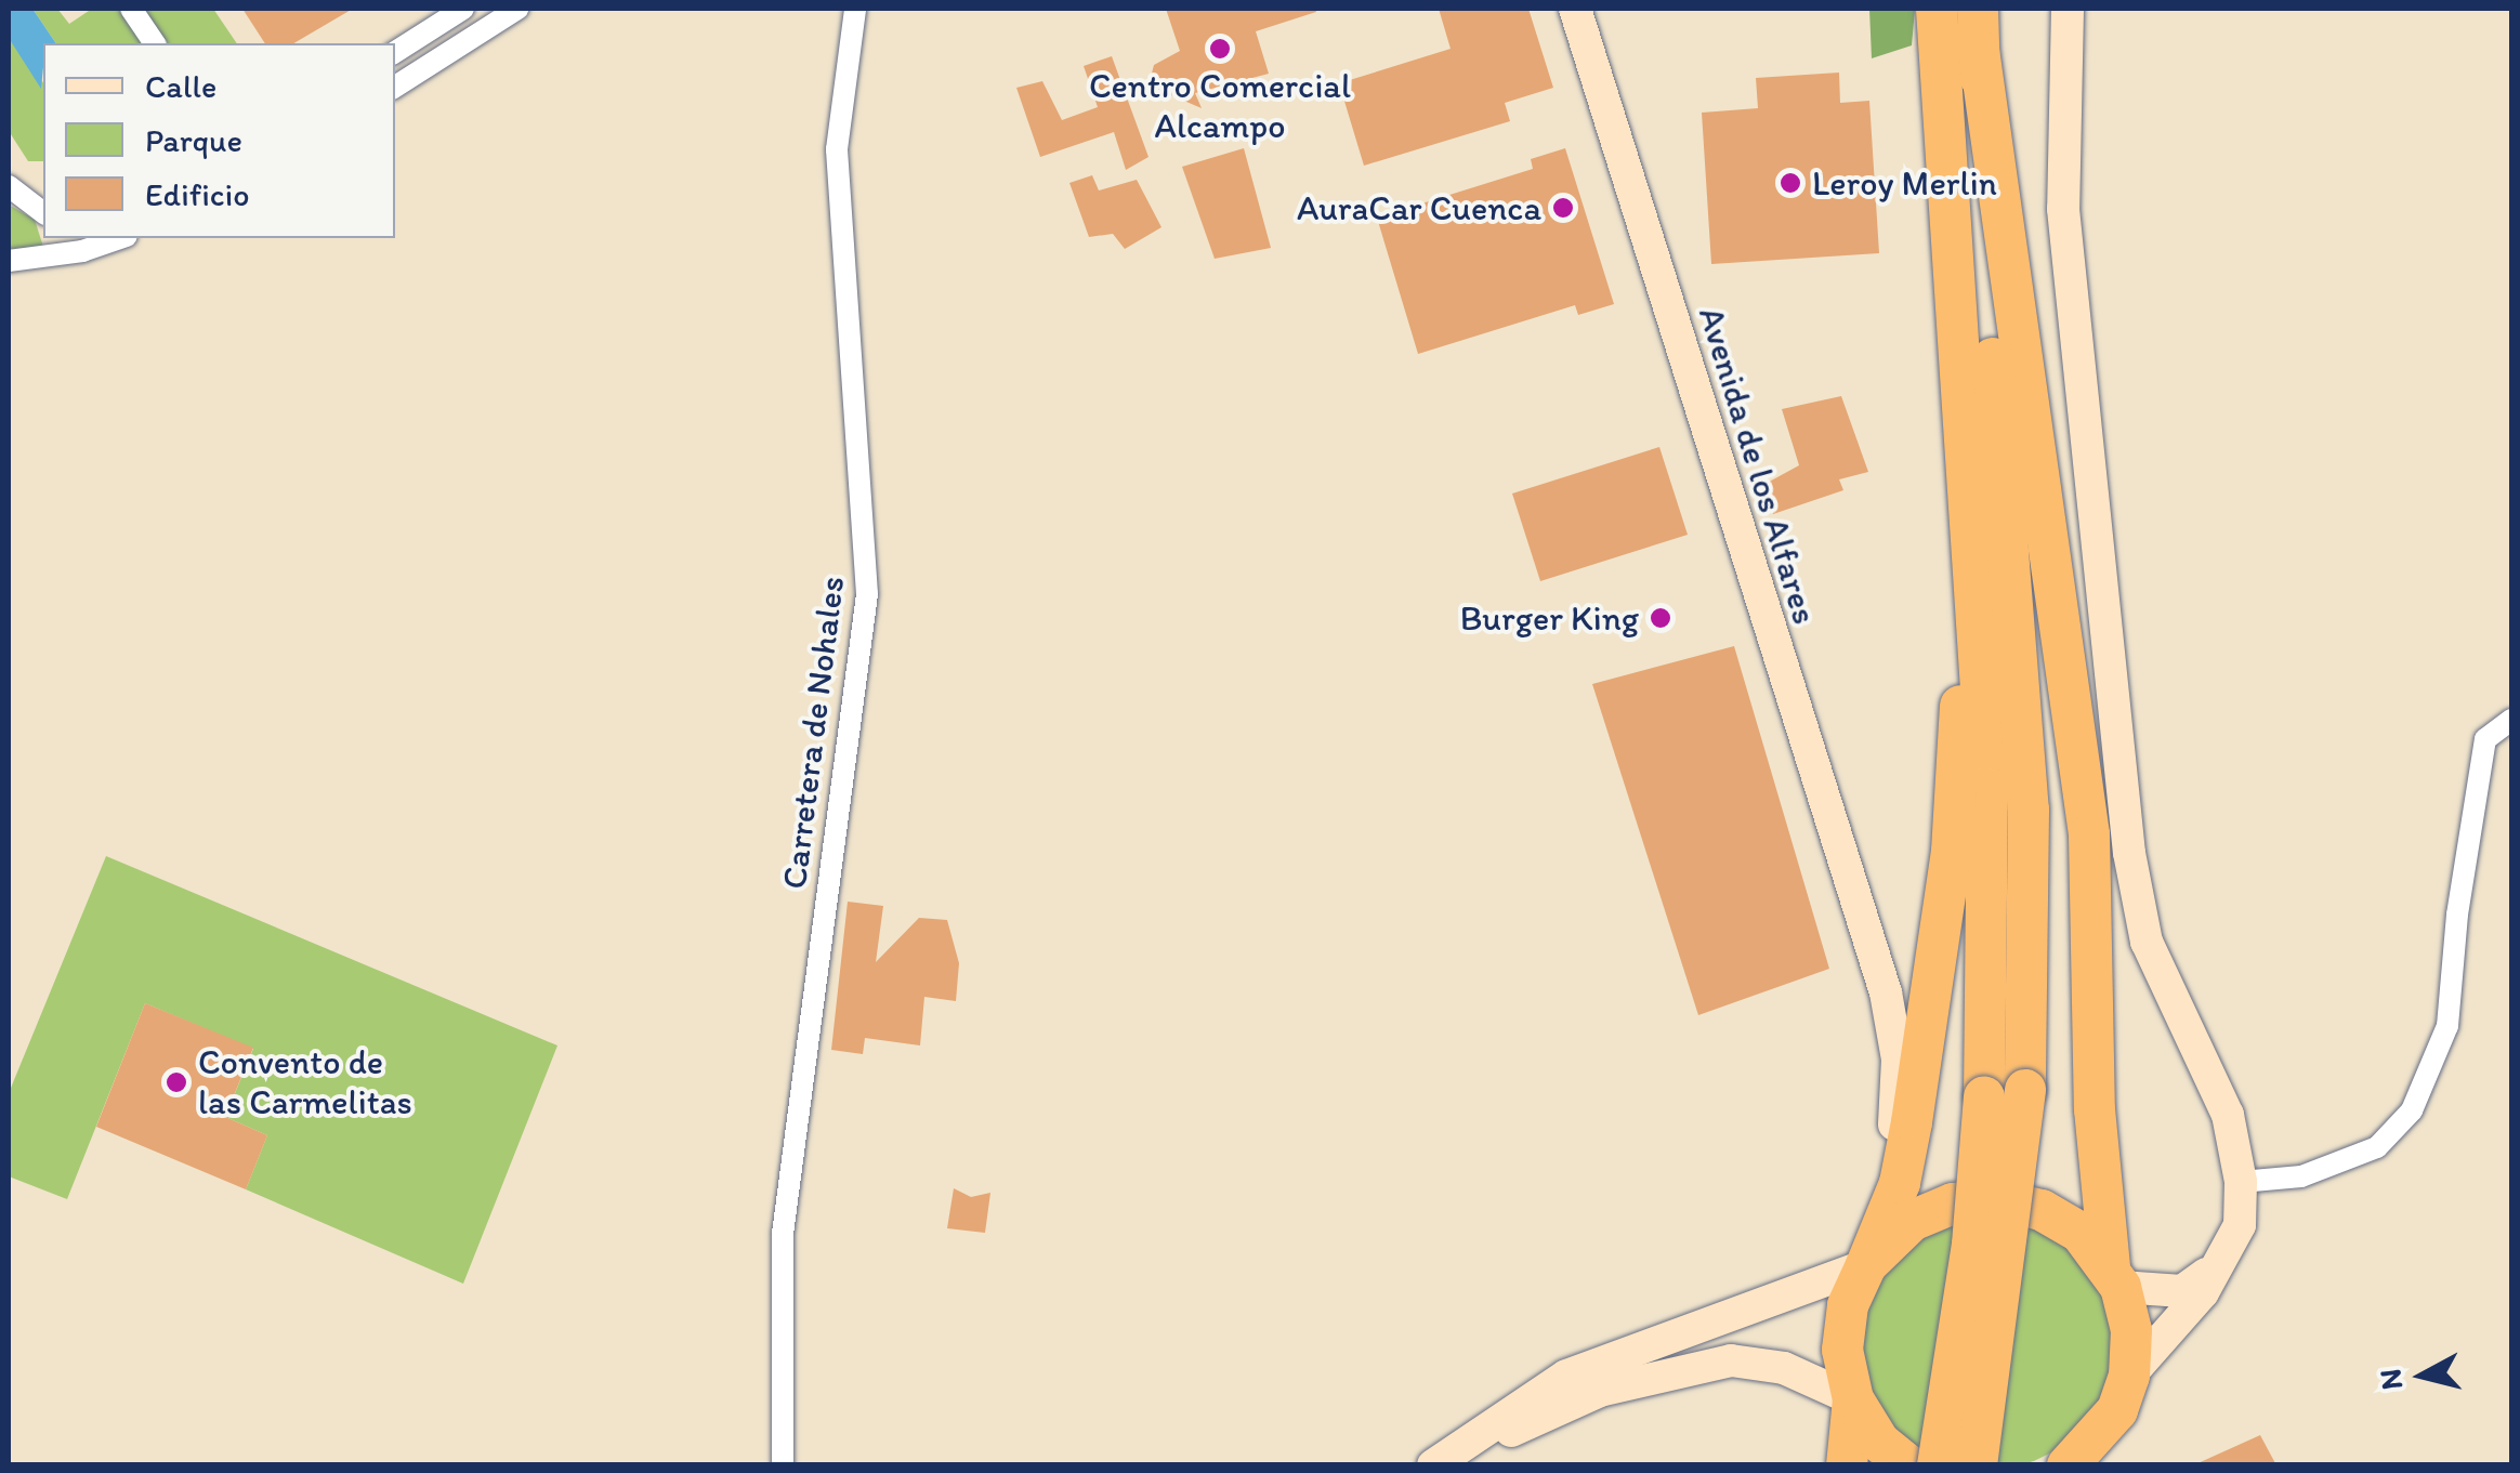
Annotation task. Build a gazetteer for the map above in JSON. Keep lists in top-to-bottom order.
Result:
{
  "streets": {
    "street": ["Avenida de los Alfares", "Carretera de Nohales"]
  },
  "places": [
    "Centro Comercial Alcampo",
    "Leroy Merlin",
    "AuraCar Cuenca",
    "Burger King",
    "Convento de las Carmelitas"
  ],
  "legend": ["Calle", "Parque", "Edificio"],
  "north": "left"
}
